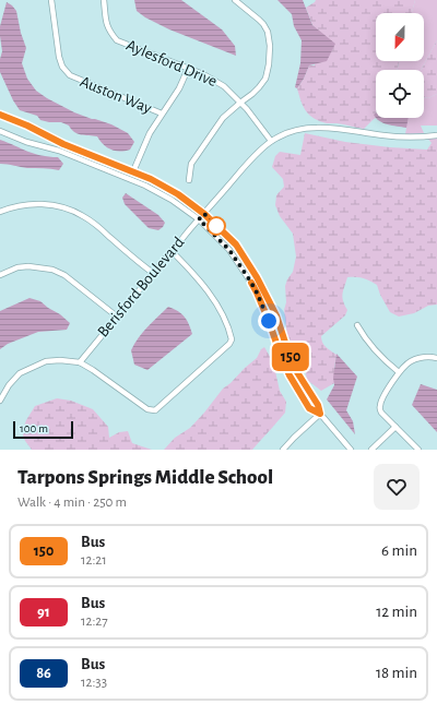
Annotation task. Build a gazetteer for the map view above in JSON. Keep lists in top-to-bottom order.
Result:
{
  "streets": {
    "street": ["Aylesford Drive", "Auston Way", "Berisford Boulevard"]
  },
  "crossings": [
    ["Aylesford Drive", "Berisford Boulevard"]
  ],
  "lines": ["bus line 150"],
  "scale_bar": "100 m",
  "north": "bottom",
  "page": {
    "on_map": "150",
    "scale": "100 m",
    "heading": ["Tarpons Springs Middle School", "Walk · 4 min · 250 m"],
    "list": [
      {
        "mark": "150",
        "name": "Bus",
        "note": "12:21",
        "value": "6 min"
      },
      {
        "mark": "91",
        "name": "Bus",
        "note": "12:27",
        "value": "12 min"
      },
      {
        "mark": "86",
        "name": "Bus",
        "note": "12:33",
        "value": "18 min"
      }
    ]
  }
}
